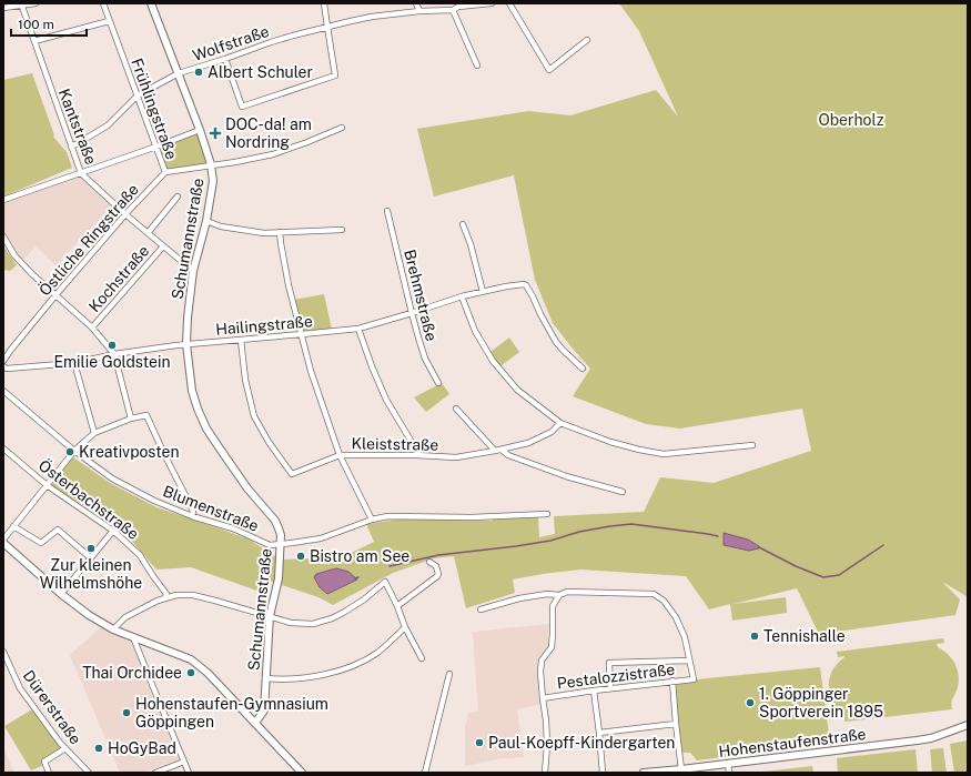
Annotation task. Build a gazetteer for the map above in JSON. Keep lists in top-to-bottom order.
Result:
{
  "streets": {
    "street": [
      "Wolfstraße",
      "Frühlingstraße",
      "Kantstraße",
      "Schumannstraße",
      "Östliche Ringstraße",
      "Kochstraße",
      "Brehmstraße",
      "Hailingstraße",
      "Kleiststraße",
      "Österbachstraße",
      "Blumenstraße",
      "Pestalozzistraße",
      "Dürerstraße",
      "Hohenstaufenstraße"
    ]
  },
  "crossings": [
    ["Wolfstraße", "Frühlingstraße"],
    ["Wolfstraße", "Kantstraße"],
    ["Wolfstraße", "Schumannstraße"],
    ["Frühlingstraße", "Östliche Ringstraße"],
    ["Kantstraße", "Schumannstraße"],
    ["Kantstraße", "Östliche Ringstraße"],
    ["Kantstraße", "Kochstraße"],
    ["Schumannstraße", "Hailingstraße"],
    ["Schumannstraße", "Blumenstraße"],
    ["Brehmstraße", "Hailingstraße"],
    ["Hailingstraße", "Kleiststraße"]
  ],
  "parks": ["Oberholz"],
  "places": {
    "other": [
      "Albert Schuler",
      "Emilie Goldstein",
      "Kreativposten",
      "Zur kleinen Wilhelmshöhe",
      "Bistro am See",
      "Tennishalle",
      "Thai Orchidee",
      "1. Göppinger Sportverein 1895",
      "Hohenstaufen-Gymnasium Göppingen",
      "Paul-Koepff-Kindergarten",
      "HoGyBad"
    ],
    "health": ["DOC-da! am Nordring"]
  },
  "scale_bar": "100 m"
}
